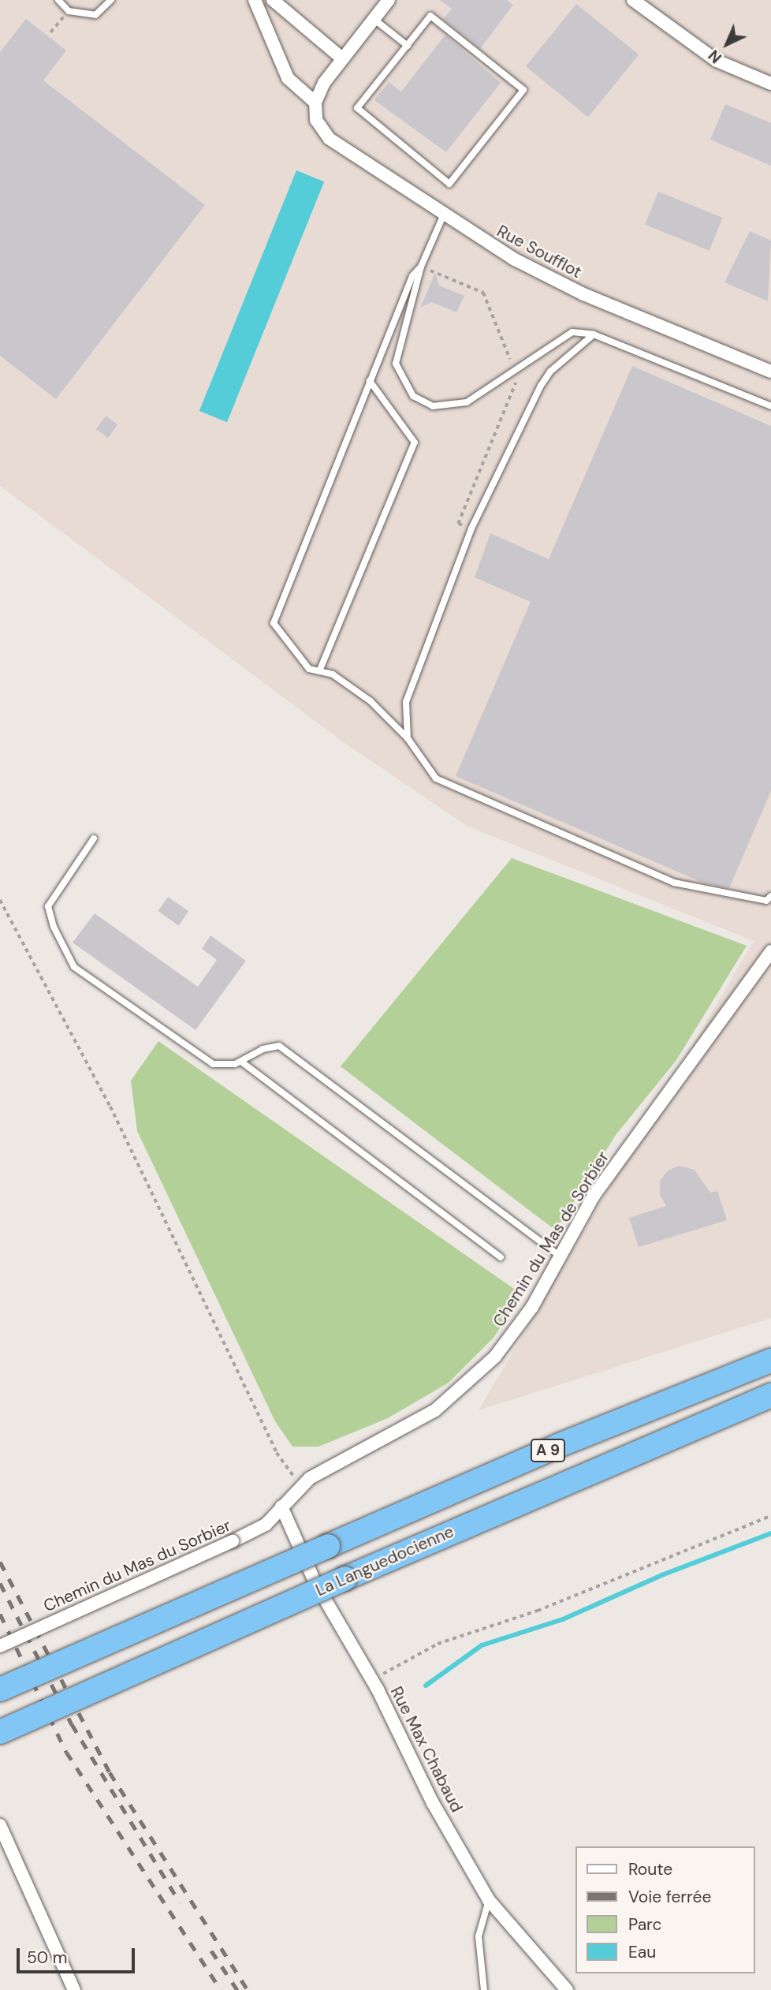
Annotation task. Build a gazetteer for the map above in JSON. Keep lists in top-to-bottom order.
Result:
{
  "streets": {
    "highway": ["A 9", "La Languedocienne"],
    "street": [
      "Rue Soufflot",
      "Chemin du Mas de Sorbier",
      "Chemin du Mas du Sorbier",
      "Rue Max Chabaud"
    ]
  },
  "crossings": [
    ["Chemin du Mas de Sorbier", "Chemin du Mas du Sorbier"],
    ["Chemin du Mas de Sorbier", "Rue Max Chabaud"],
    ["Chemin du Mas du Sorbier", "Rue Max Chabaud"]
  ],
  "legend": [
    "Route",
    "Voie ferrée",
    "Parc",
    "Eau"
  ],
  "scale_bar": "50 m",
  "north": "bottom left"
}
